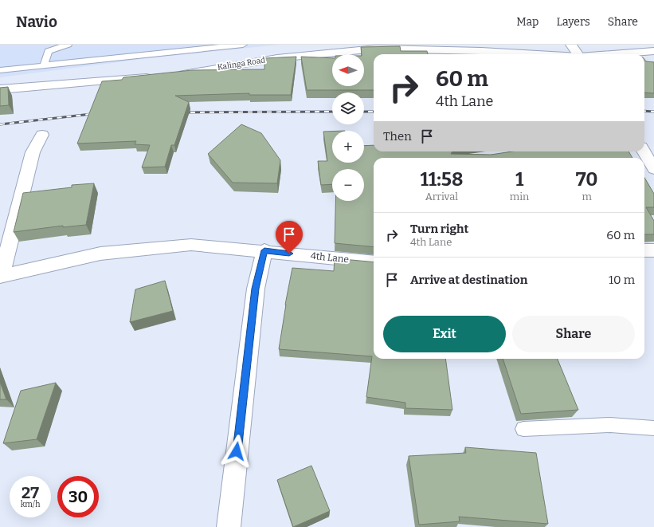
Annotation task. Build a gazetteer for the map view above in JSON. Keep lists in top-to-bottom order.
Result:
{
  "streets": {
    "street": ["Kalinga Road", "4th Lane"]
  },
  "north": "left",
  "page": {
    "header": "Navio",
    "nav": ["Map", "Layers", "Share"],
    "map_buttons": ["+", "−"],
    "turn": ["60 m", "4th Lane"],
    "then": "Then",
    "eta": [
      "11:58",
      "Arrival",
      "1",
      "min",
      "70",
      "m"
    ],
    "list": [
      {
        "name": "Turn right",
        "note": "4th Lane",
        "value": "60 m"
      },
      {
        "name": "Arrive at destination",
        "value": "10 m"
      }
    ],
    "buttons": ["Exit", "Share"],
    "speed": "27 km/h",
    "limit": "30"
  }
}
